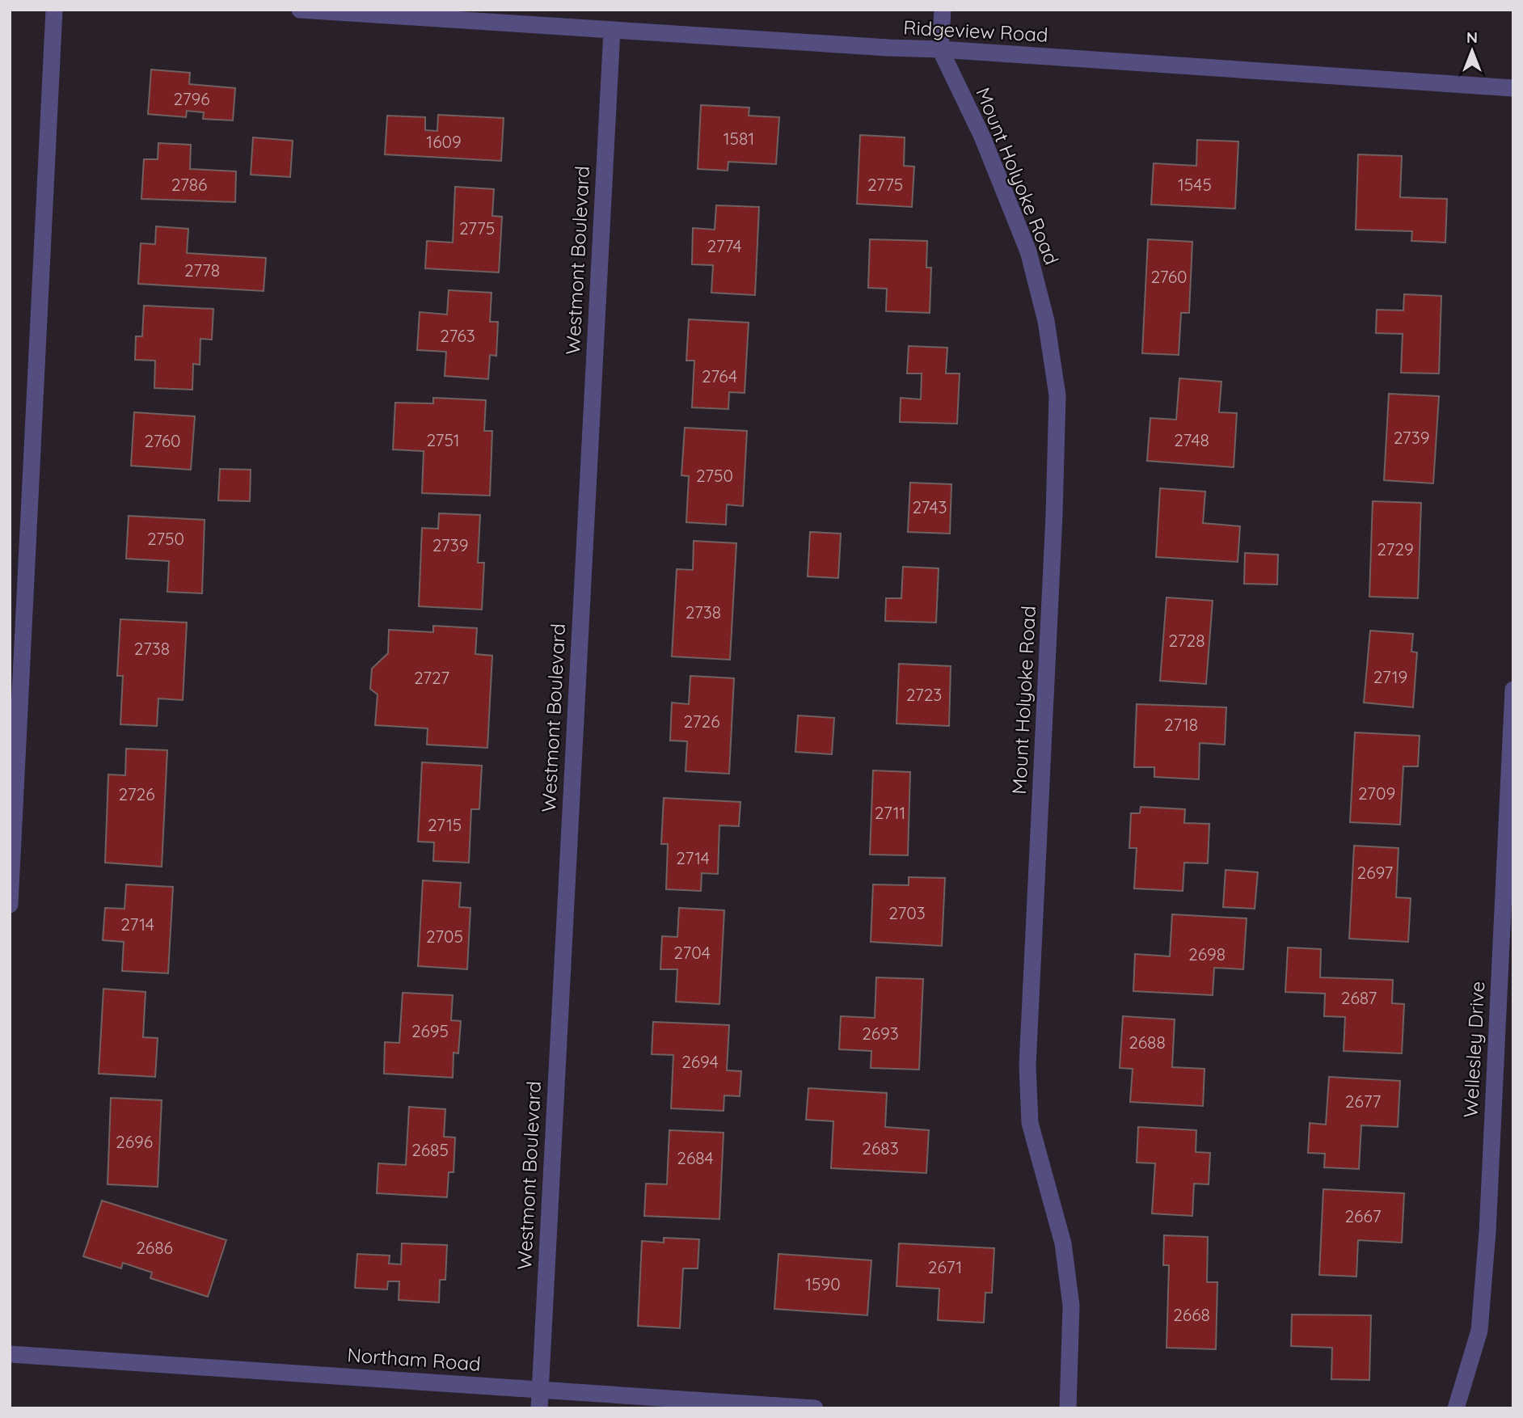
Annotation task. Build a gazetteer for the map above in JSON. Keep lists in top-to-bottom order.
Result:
{
  "streets": {
    "street": [
      "Ridgeview Road",
      "Mount Holyoke Road",
      "Westmont Boulevard",
      "Wellesley Drive",
      "Northam Road"
    ]
  },
  "crossings": [
    ["Ridgeview Road", "Mount Holyoke Road"],
    ["Ridgeview Road", "Westmont Boulevard"],
    ["Westmont Boulevard", "Northam Road"]
  ],
  "house_numbers": [
    "2796",
    "1581",
    "1609",
    "2786",
    "2775",
    "1545",
    "2775",
    "2774",
    "2778",
    "2760",
    "2763",
    "2764",
    "2739",
    "2751",
    "2748",
    "2760",
    "2750",
    "2743",
    "2750",
    "2739",
    "2729",
    "2738",
    "2728",
    "2738",
    "2719",
    "2727",
    "2723",
    "2726",
    "2718",
    "2709",
    "2726",
    "2711",
    "2715",
    "2714",
    "2697",
    "2703",
    "2714",
    "2705",
    "2704",
    "2698",
    "2687",
    "2695",
    "2693",
    "2688",
    "2694",
    "2677",
    "2696",
    "2683",
    "2685",
    "2684",
    "2667",
    "2686",
    "2671",
    "1590",
    "2668"
  ],
  "north": "top"
}
